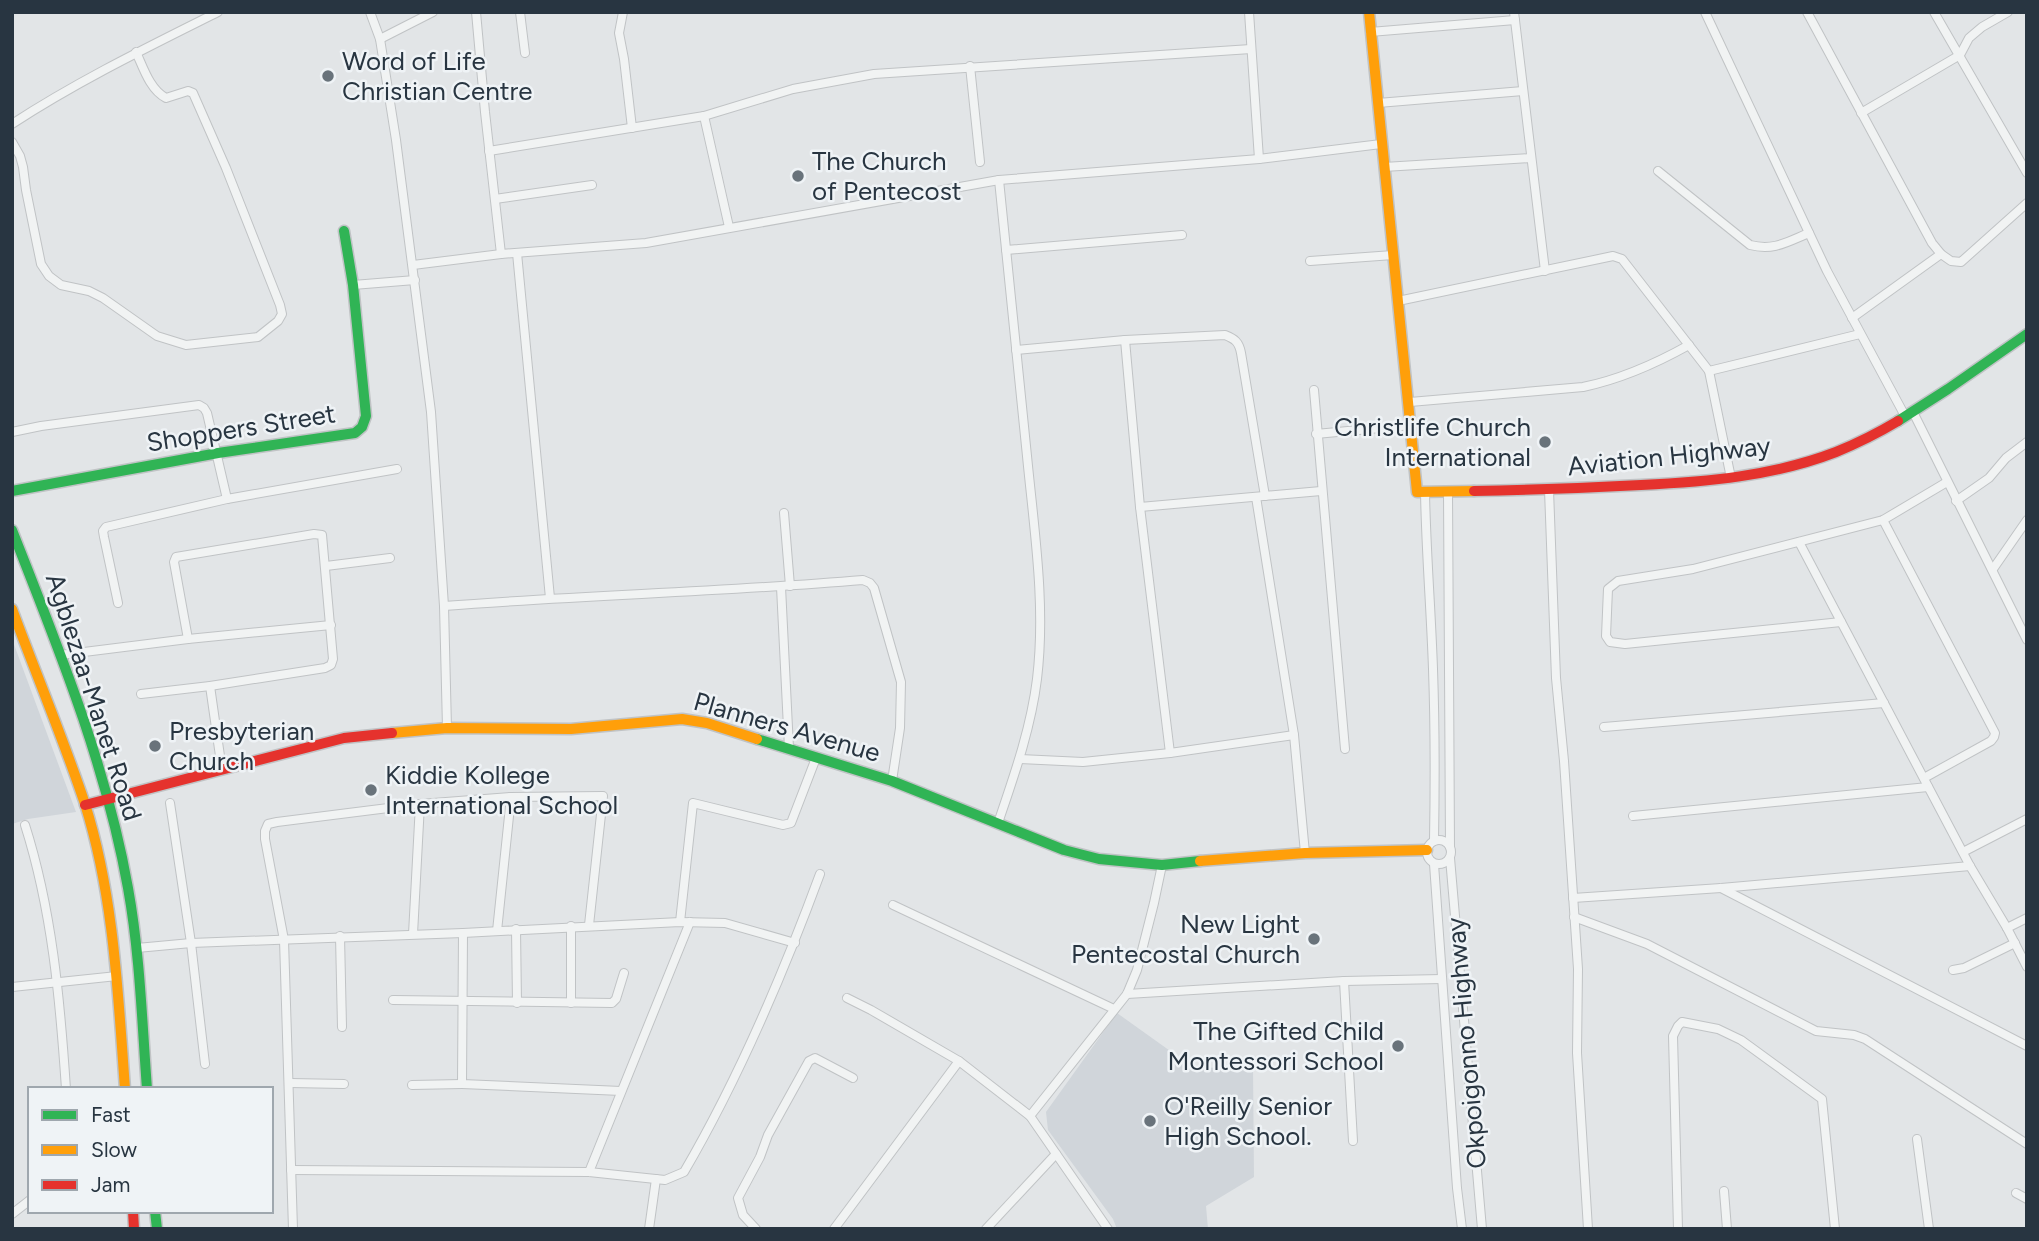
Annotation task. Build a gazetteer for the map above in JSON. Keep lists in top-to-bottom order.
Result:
{
  "streets": {
    "street": [
      "Shoppers Street",
      "Aviation Highway",
      "Agblezaa-Manet Road",
      "Planners Avenue",
      "Okpoigonno Highway"
    ]
  },
  "crossings": [
    ["Agblezaa-Manet Road", "Planners Avenue"],
    ["Planners Avenue", "Okpoigonno Highway"]
  ],
  "places": [
    "Word of Life Christian Centre",
    "The Church of Pentecost",
    "Christlife Church International",
    "Presbyterian Church",
    "Kiddie Kollege International School",
    "New Light Pentecostal Church",
    "The Gifted Child Montessori School",
    "O'Reilly Senior High School."
  ],
  "legend": ["Fast", "Slow", "Jam"]
}
